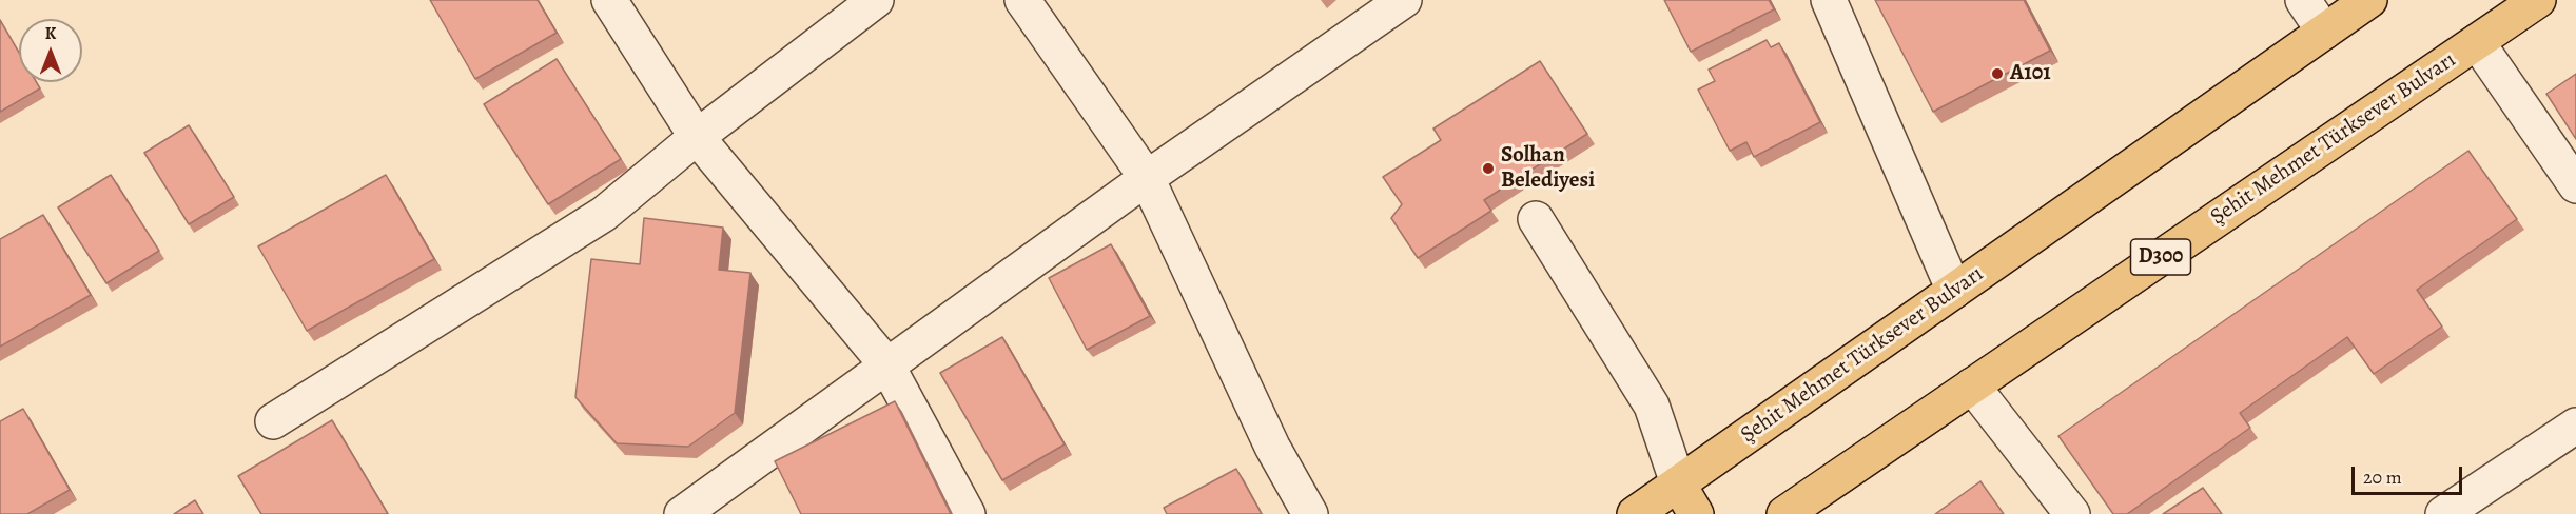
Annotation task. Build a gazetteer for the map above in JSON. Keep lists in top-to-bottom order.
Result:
{
  "streets": {
    "highway": ["Şehit Mehmet Türksever Bulvarı", "D300"]
  },
  "places": ["A101", "Solhan Belediyesi"],
  "scale_bar": "20 m",
  "north": "top"
}
